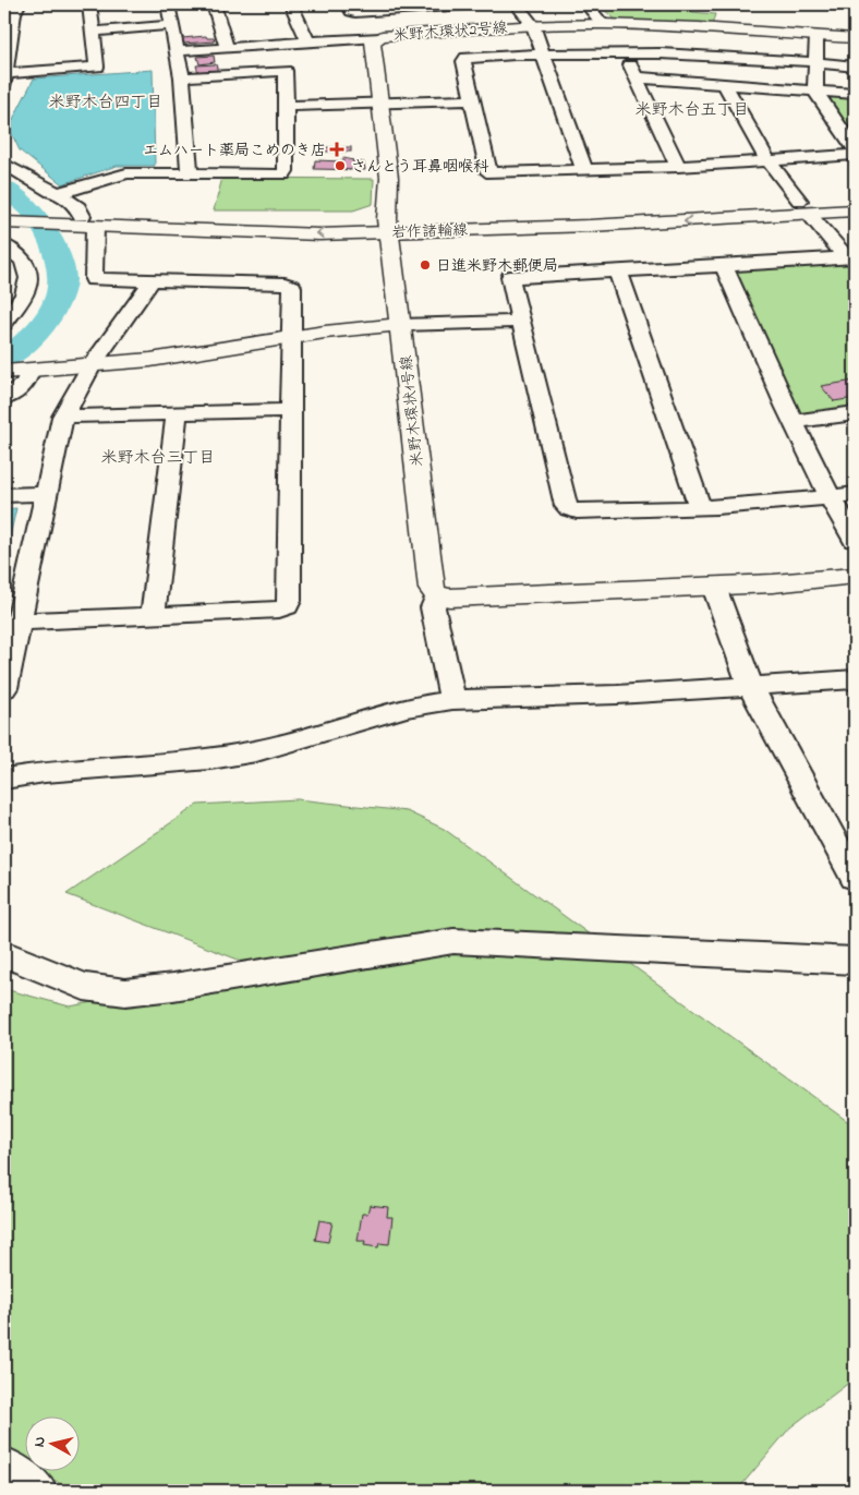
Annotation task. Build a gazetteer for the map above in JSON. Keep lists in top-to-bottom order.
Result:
{
  "streets": {
    "street": ["米野木環状2号線", "岩作諸輪線", "米野木環状1号線"]
  },
  "crossings": [
    ["米野木環状2号線", "岩作諸輪線"],
    ["米野木環状2号線", "米野木環状1号線"],
    ["岩作諸輪線", "米野木環状1号線"]
  ],
  "districts": ["米野木台四丁目", "米野木台五丁目", "米野木台三丁目"],
  "places": {
    "health": ["エムハート薬局こめのき店"],
    "other": ["さんとう耳鼻咽喉科", "日進米野木郵便局"]
  },
  "north": "left"
}
